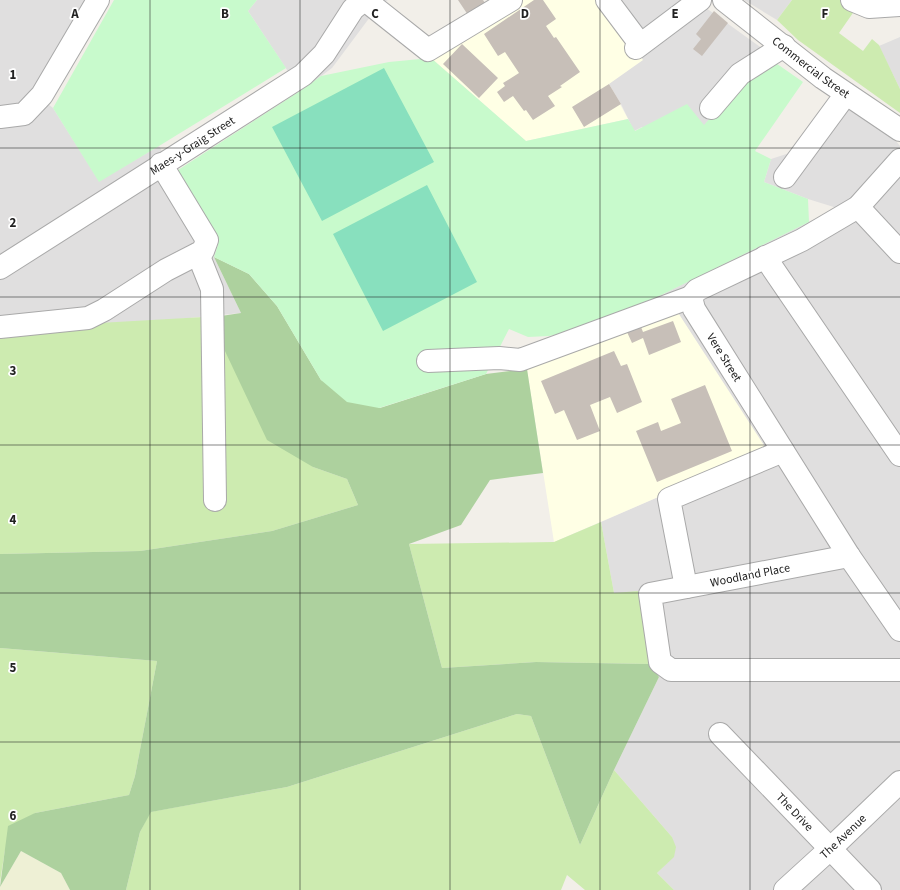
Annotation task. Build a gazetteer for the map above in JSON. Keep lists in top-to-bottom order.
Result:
{
  "streets": {
    "street": [
      "Commercial Street",
      "Maes-y-Graig Street",
      "Vere Street",
      "Woodland Place",
      "The Drive",
      "The Avenue"
    ]
  },
  "crossings": [
    ["Vere Street", "Woodland Place"],
    ["The Drive", "The Avenue"]
  ],
  "grid": {
    "columns": [
      "A",
      "B",
      "C",
      "D",
      "E",
      "F"
    ],
    "rows": [
      "1",
      "2",
      "3",
      "4",
      "5",
      "6"
    ]
  }
}
